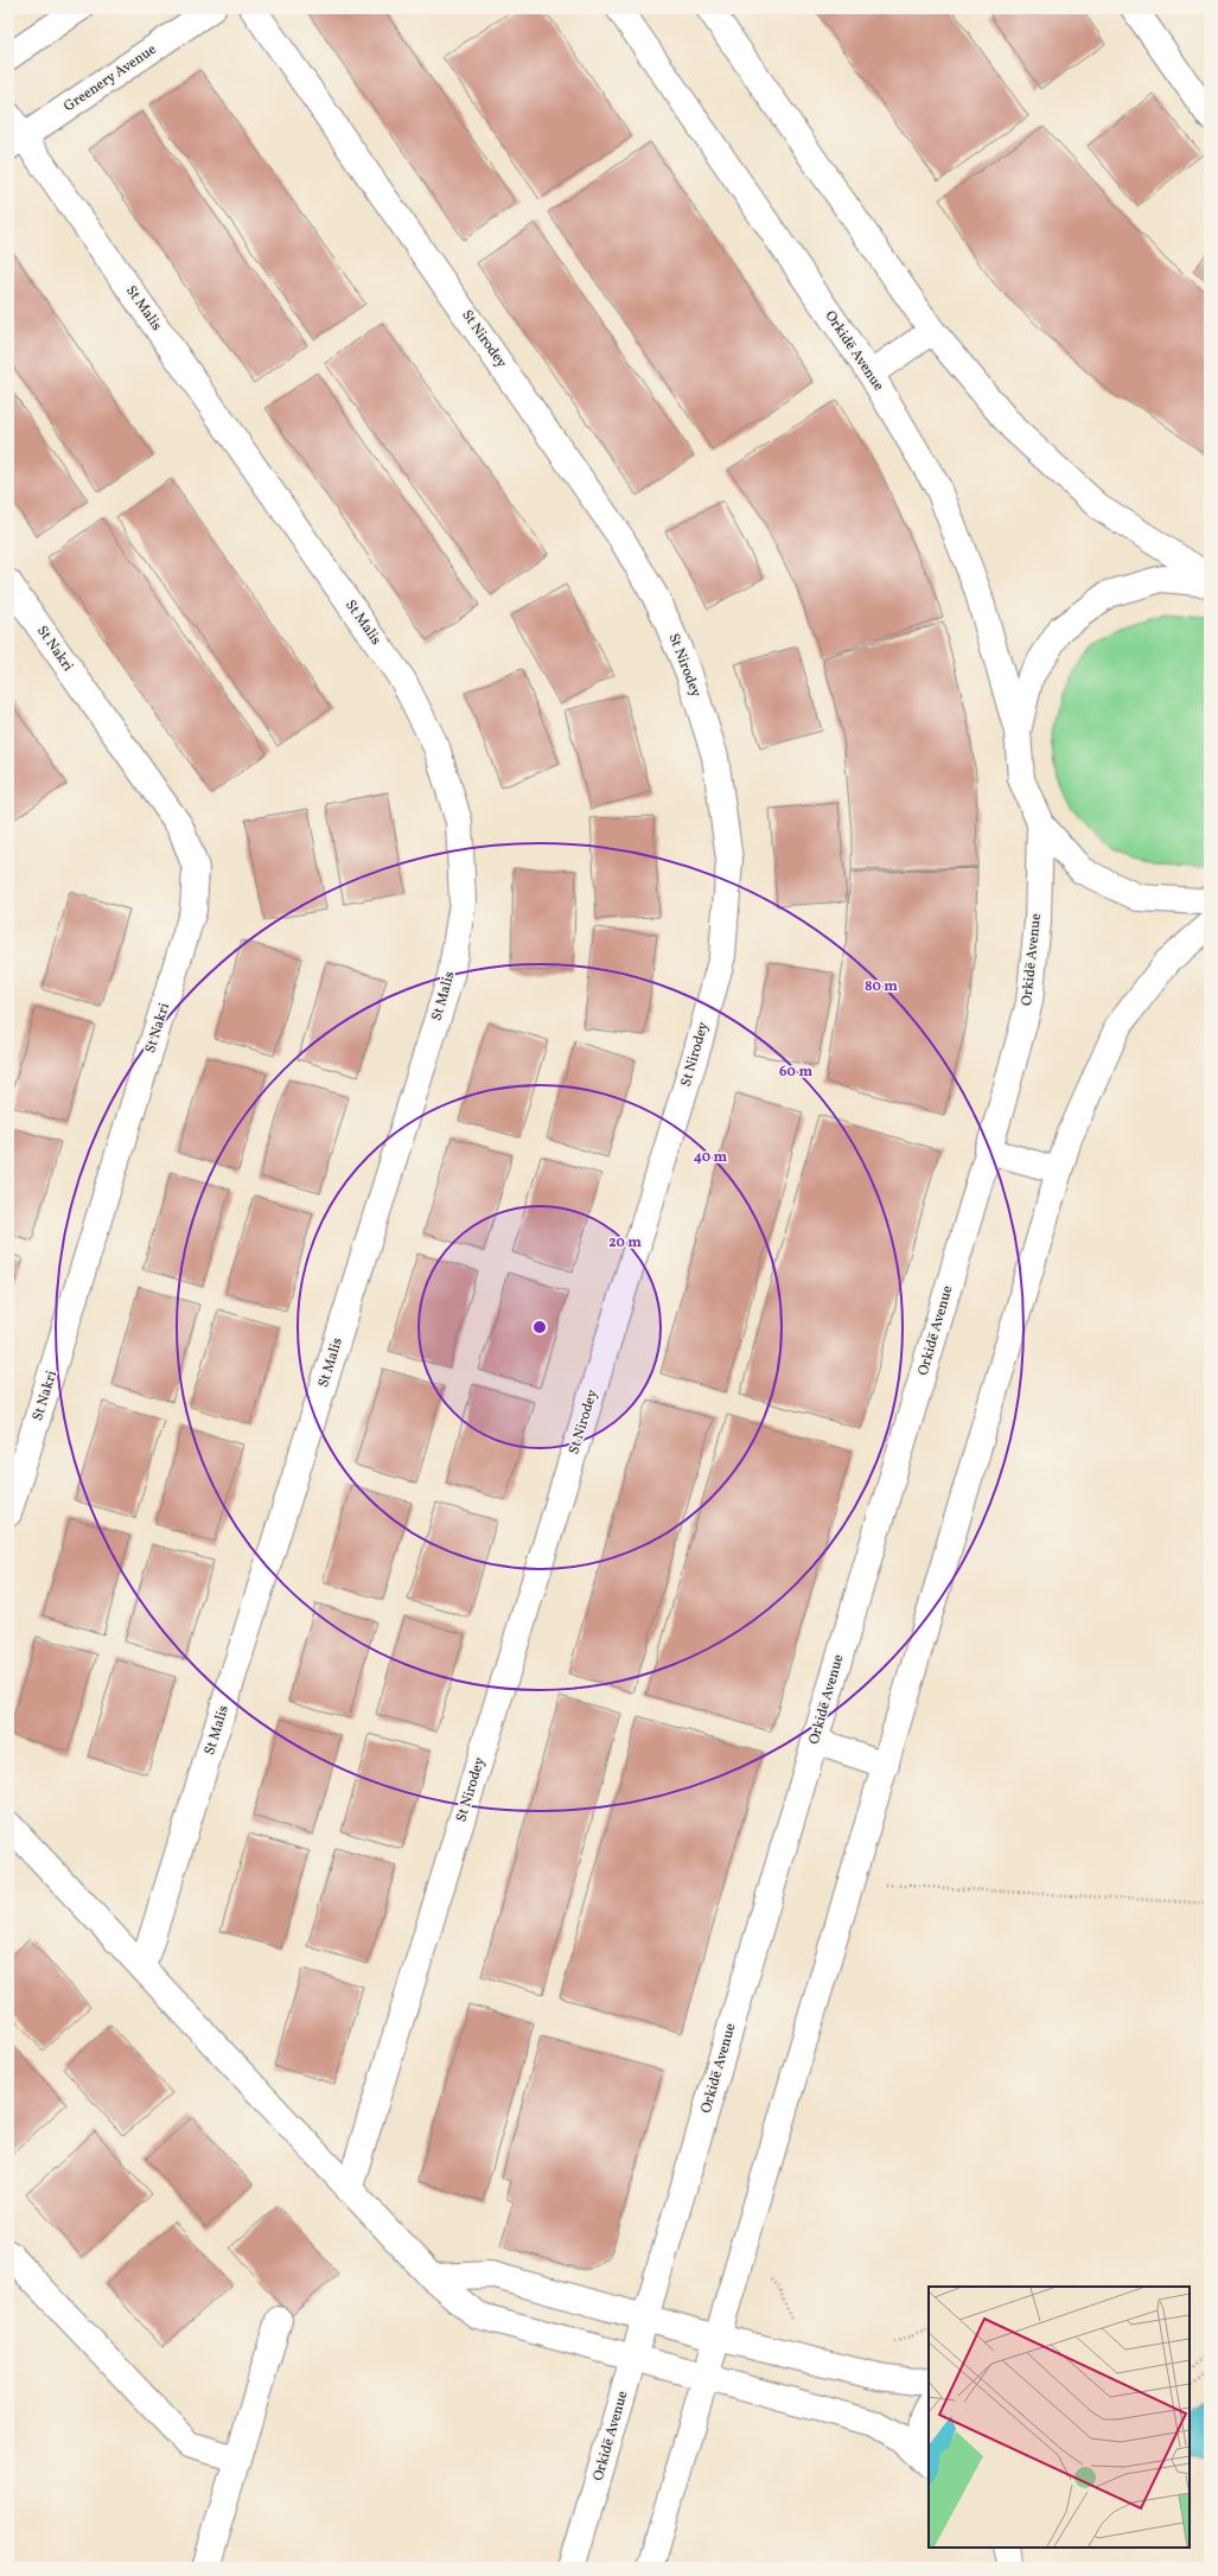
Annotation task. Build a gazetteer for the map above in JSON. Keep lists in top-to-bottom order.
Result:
{
  "streets": {
    "street": [
      "Greenery Avenue",
      "St Malis",
      "St Nirodey",
      "Orkidē Avenue",
      "St Nakri"
    ]
  },
  "crossings": [
    ["Greenery Avenue", "St Malis"]
  ],
  "rings": [
    "80 m",
    "60 m",
    "40 m",
    "20 m"
  ]
}
